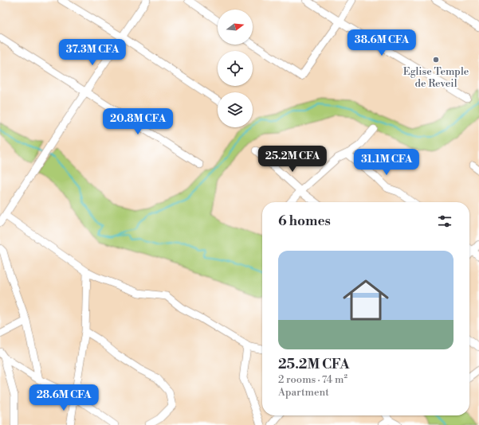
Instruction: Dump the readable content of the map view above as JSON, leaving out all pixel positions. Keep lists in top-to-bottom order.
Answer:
{
  "places": ["Eglise Temple de Reveil"],
  "north": "right",
  "page": {
    "price": [
      "38.6M CFA",
      "37.3M CFA",
      "20.8M CFA",
      "25.2M CFA",
      "31.1M CFA",
      "28.6M CFA"
    ],
    "heading": "6 homes",
    "list": [
      {
        "name": "25.2M CFA",
        "note": "2 rooms · 74 m² · Apartment"
      }
    ]
  }
}
